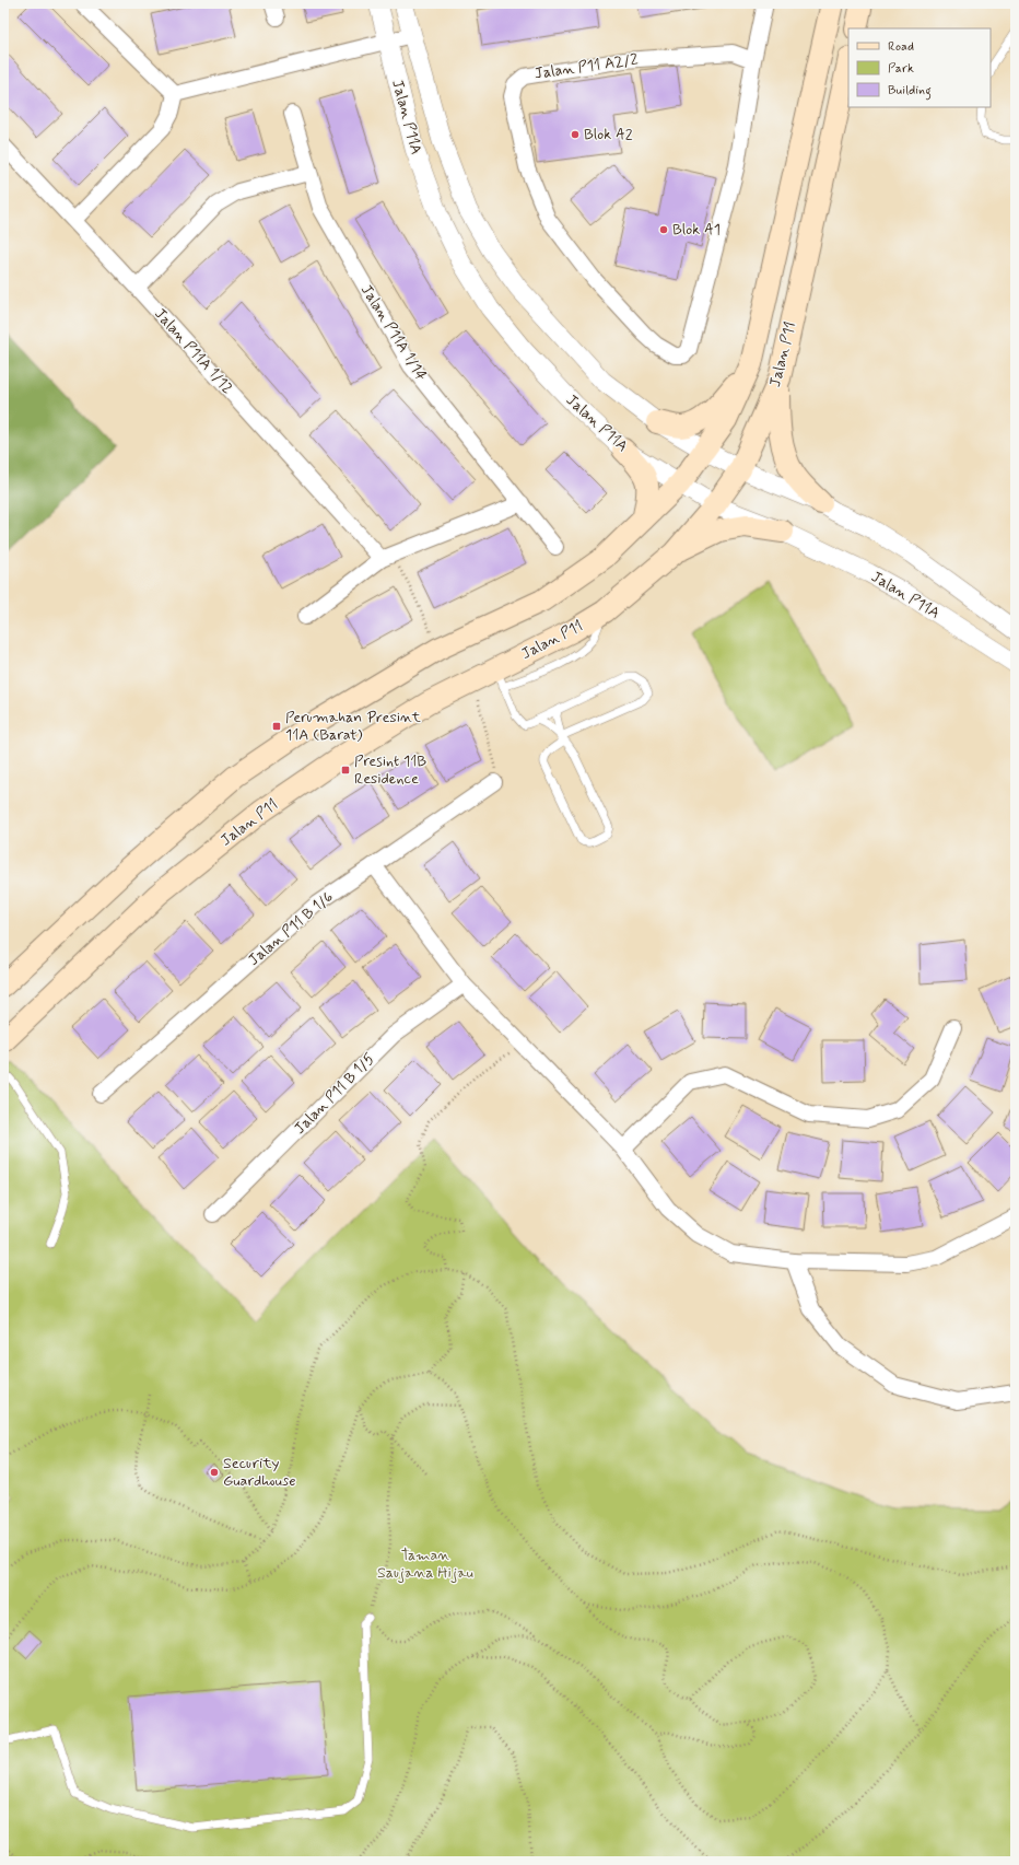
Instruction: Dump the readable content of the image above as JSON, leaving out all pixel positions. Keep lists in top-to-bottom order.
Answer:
{
  "streets": {
    "main road": ["Jalan P11"],
    "street": [
      "Jalan P11 A2/2",
      "Jalan P11A",
      "Jalan P11A 1/14",
      "Jalan P11A 1/12",
      "Jalan P11 B 1/6",
      "Jalan P11 B 1/5"
    ]
  },
  "crossings": [
    ["Jalan P11A", "Jalan P11"]
  ],
  "parks": ["Taman Saujana Hijau"],
  "places": {
    "other": ["Blok A2", "Blok A1", "Security Guardhouse"],
    "transit": ["Perumahan Presint 11A (Barat)", "Presint 11B Residence"]
  },
  "legend": ["Road", "Park", "Building"]
}
